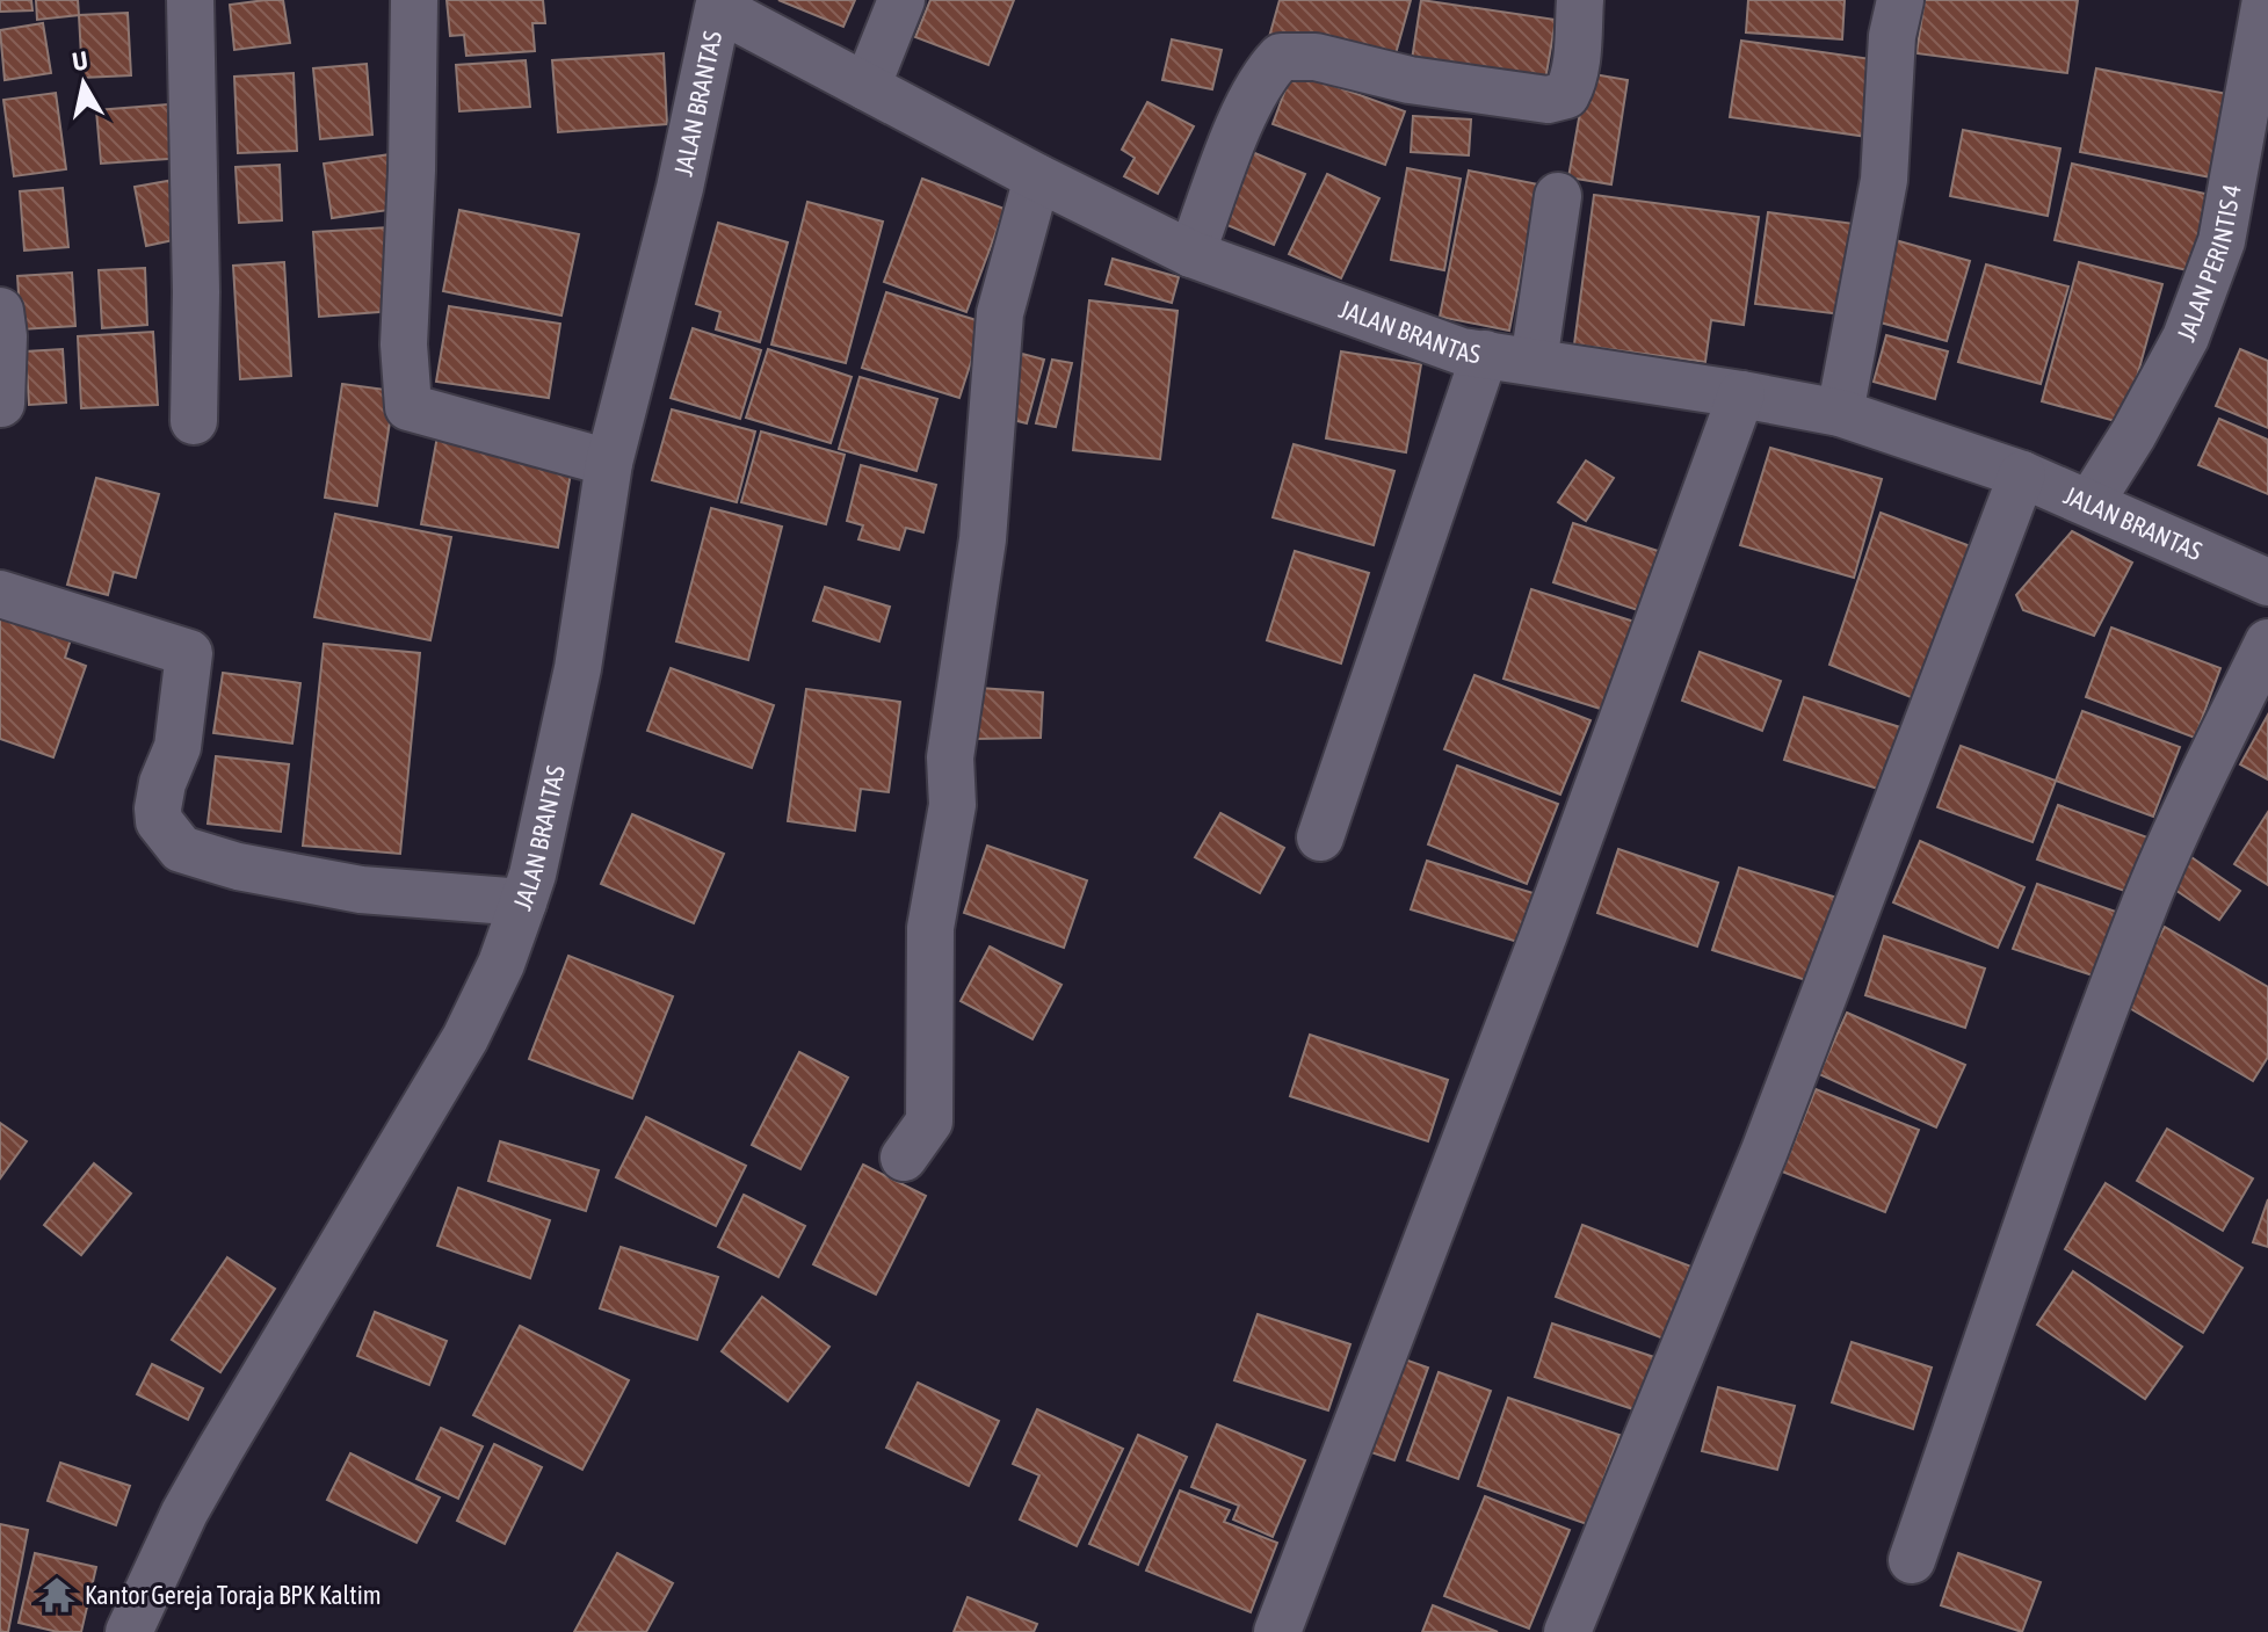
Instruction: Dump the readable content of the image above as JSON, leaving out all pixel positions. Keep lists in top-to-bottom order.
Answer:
{
  "streets": {
    "street": ["JALAN BRANTAS", "JALAN PERINTIS 4"]
  },
  "crossings": [
    ["JALAN BRANTAS", "JALAN PERINTIS 4"]
  ],
  "places": {
    "temple": ["Kantor Gereja Toraja BPK Kaltim"]
  },
  "north": "top"
}
